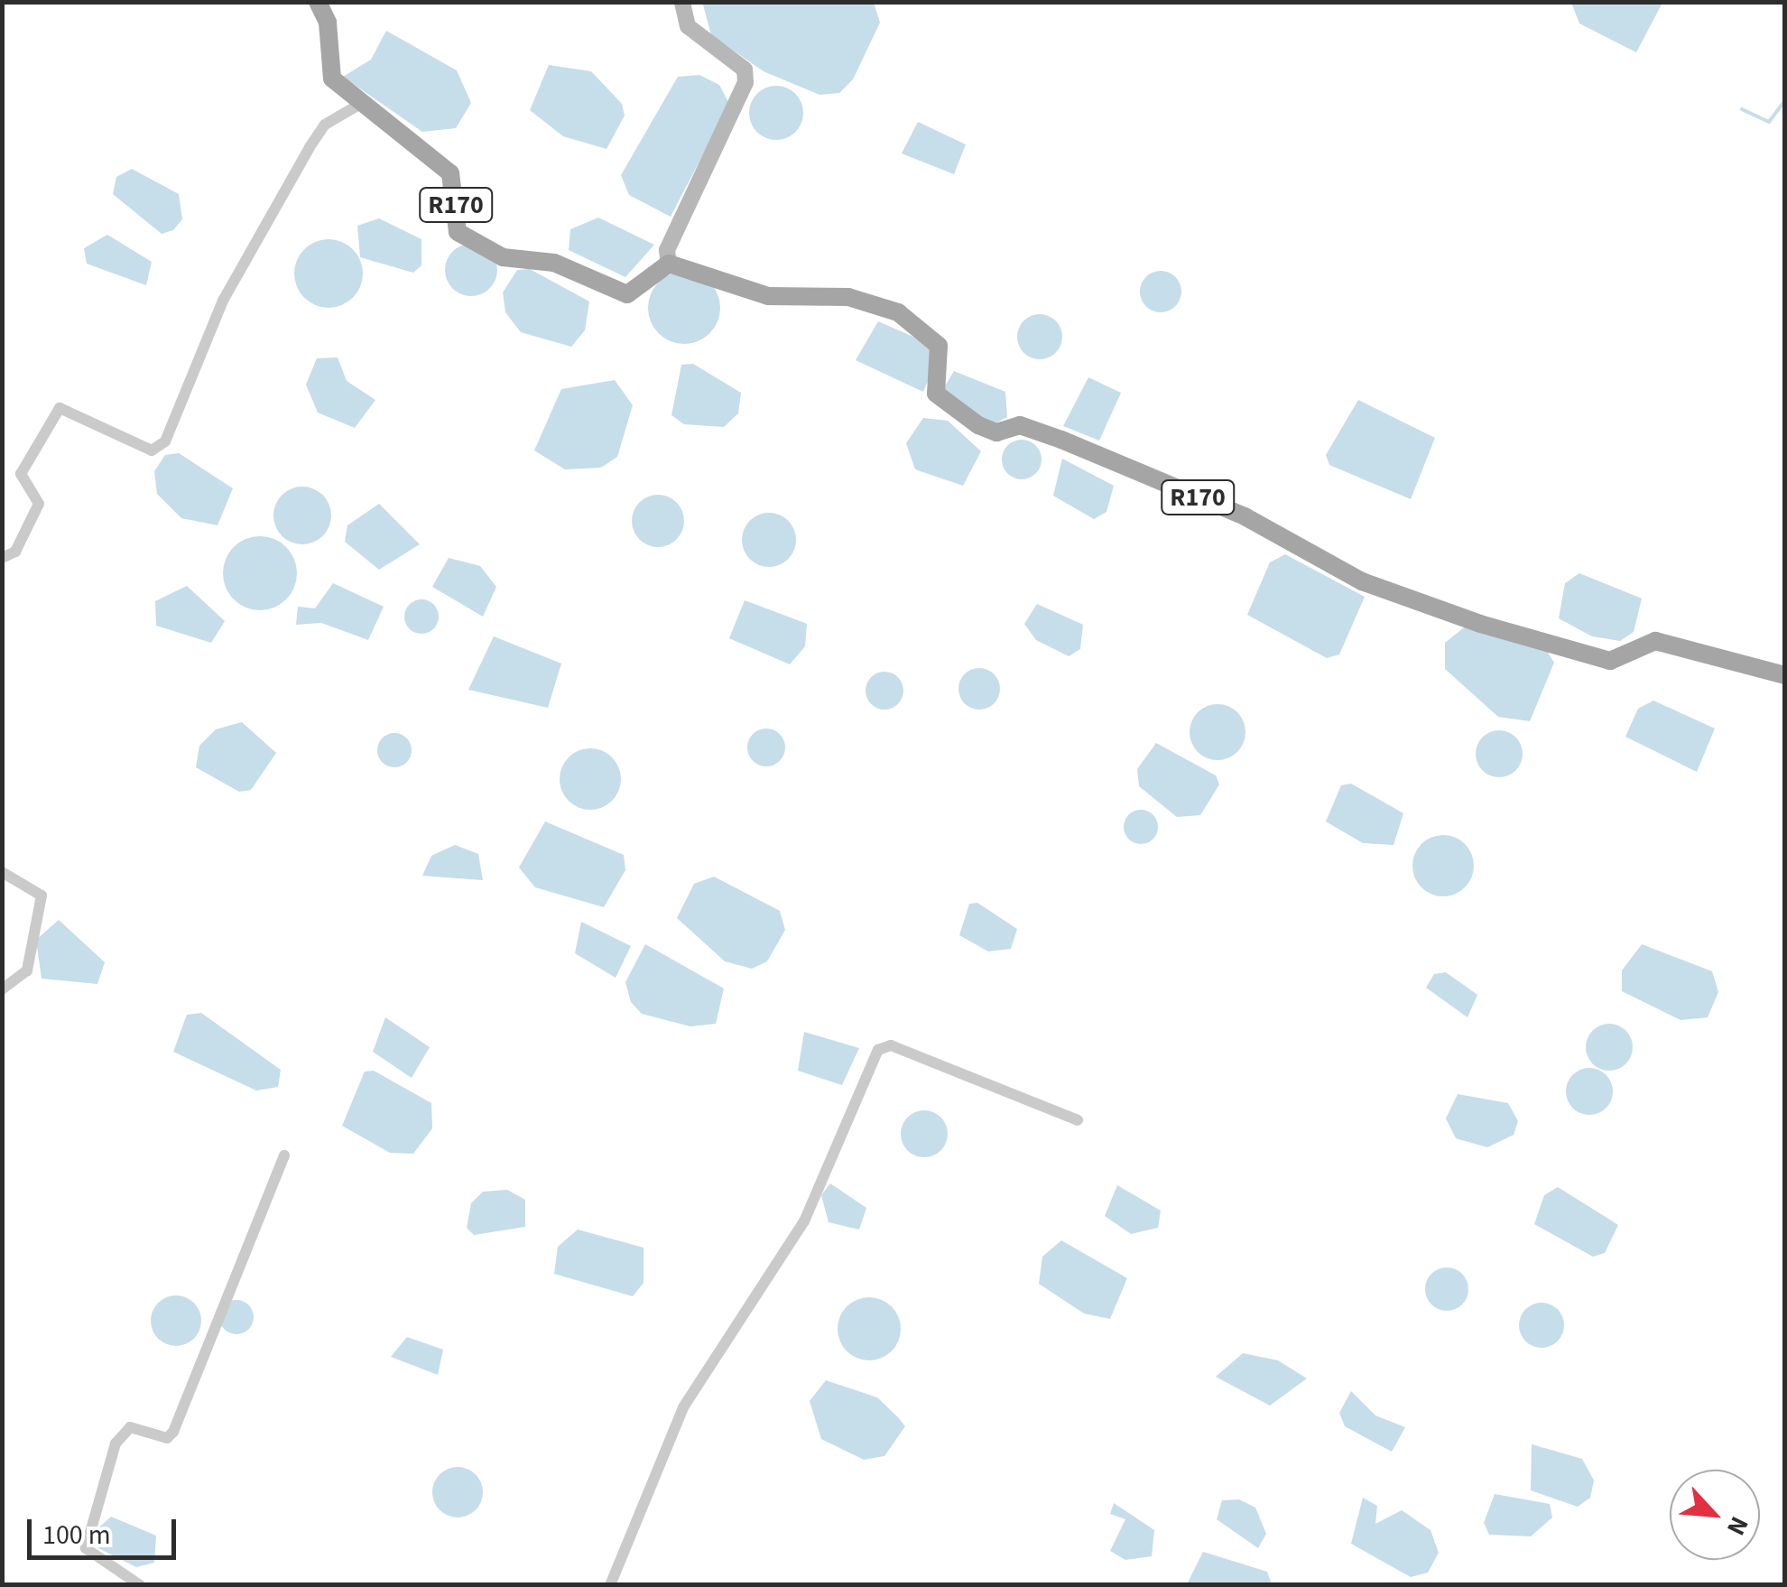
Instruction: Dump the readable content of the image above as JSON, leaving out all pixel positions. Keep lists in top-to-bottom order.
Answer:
{
  "streets": {
    "main road": ["R170"]
  },
  "scale_bar": "100 m",
  "north": "bottom right"
}
